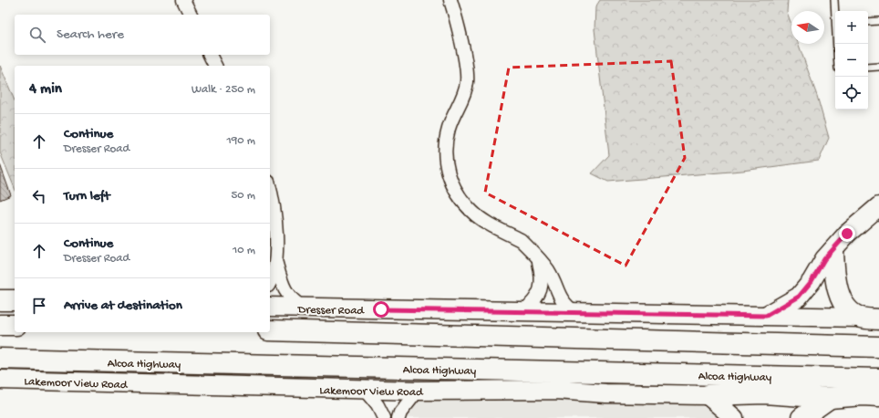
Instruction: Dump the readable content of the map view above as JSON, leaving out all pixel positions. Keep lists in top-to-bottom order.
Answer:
{
  "streets": {
    "highway": ["Alcoa Highway"],
    "street": ["Dresser Road", "Lakemoor View Road"]
  },
  "north": "left",
  "page": {
    "map_buttons": ["+", "−"],
    "search": "Search here",
    "heading": ["4 min", "Walk · 250 m"],
    "list": [
      ["Continue", "Dresser Road", "190 m"],
      ["Turn left", "50 m"],
      ["Continue", "Dresser Road", "10 m"],
      "Arrive at destination"
    ]
  }
}
